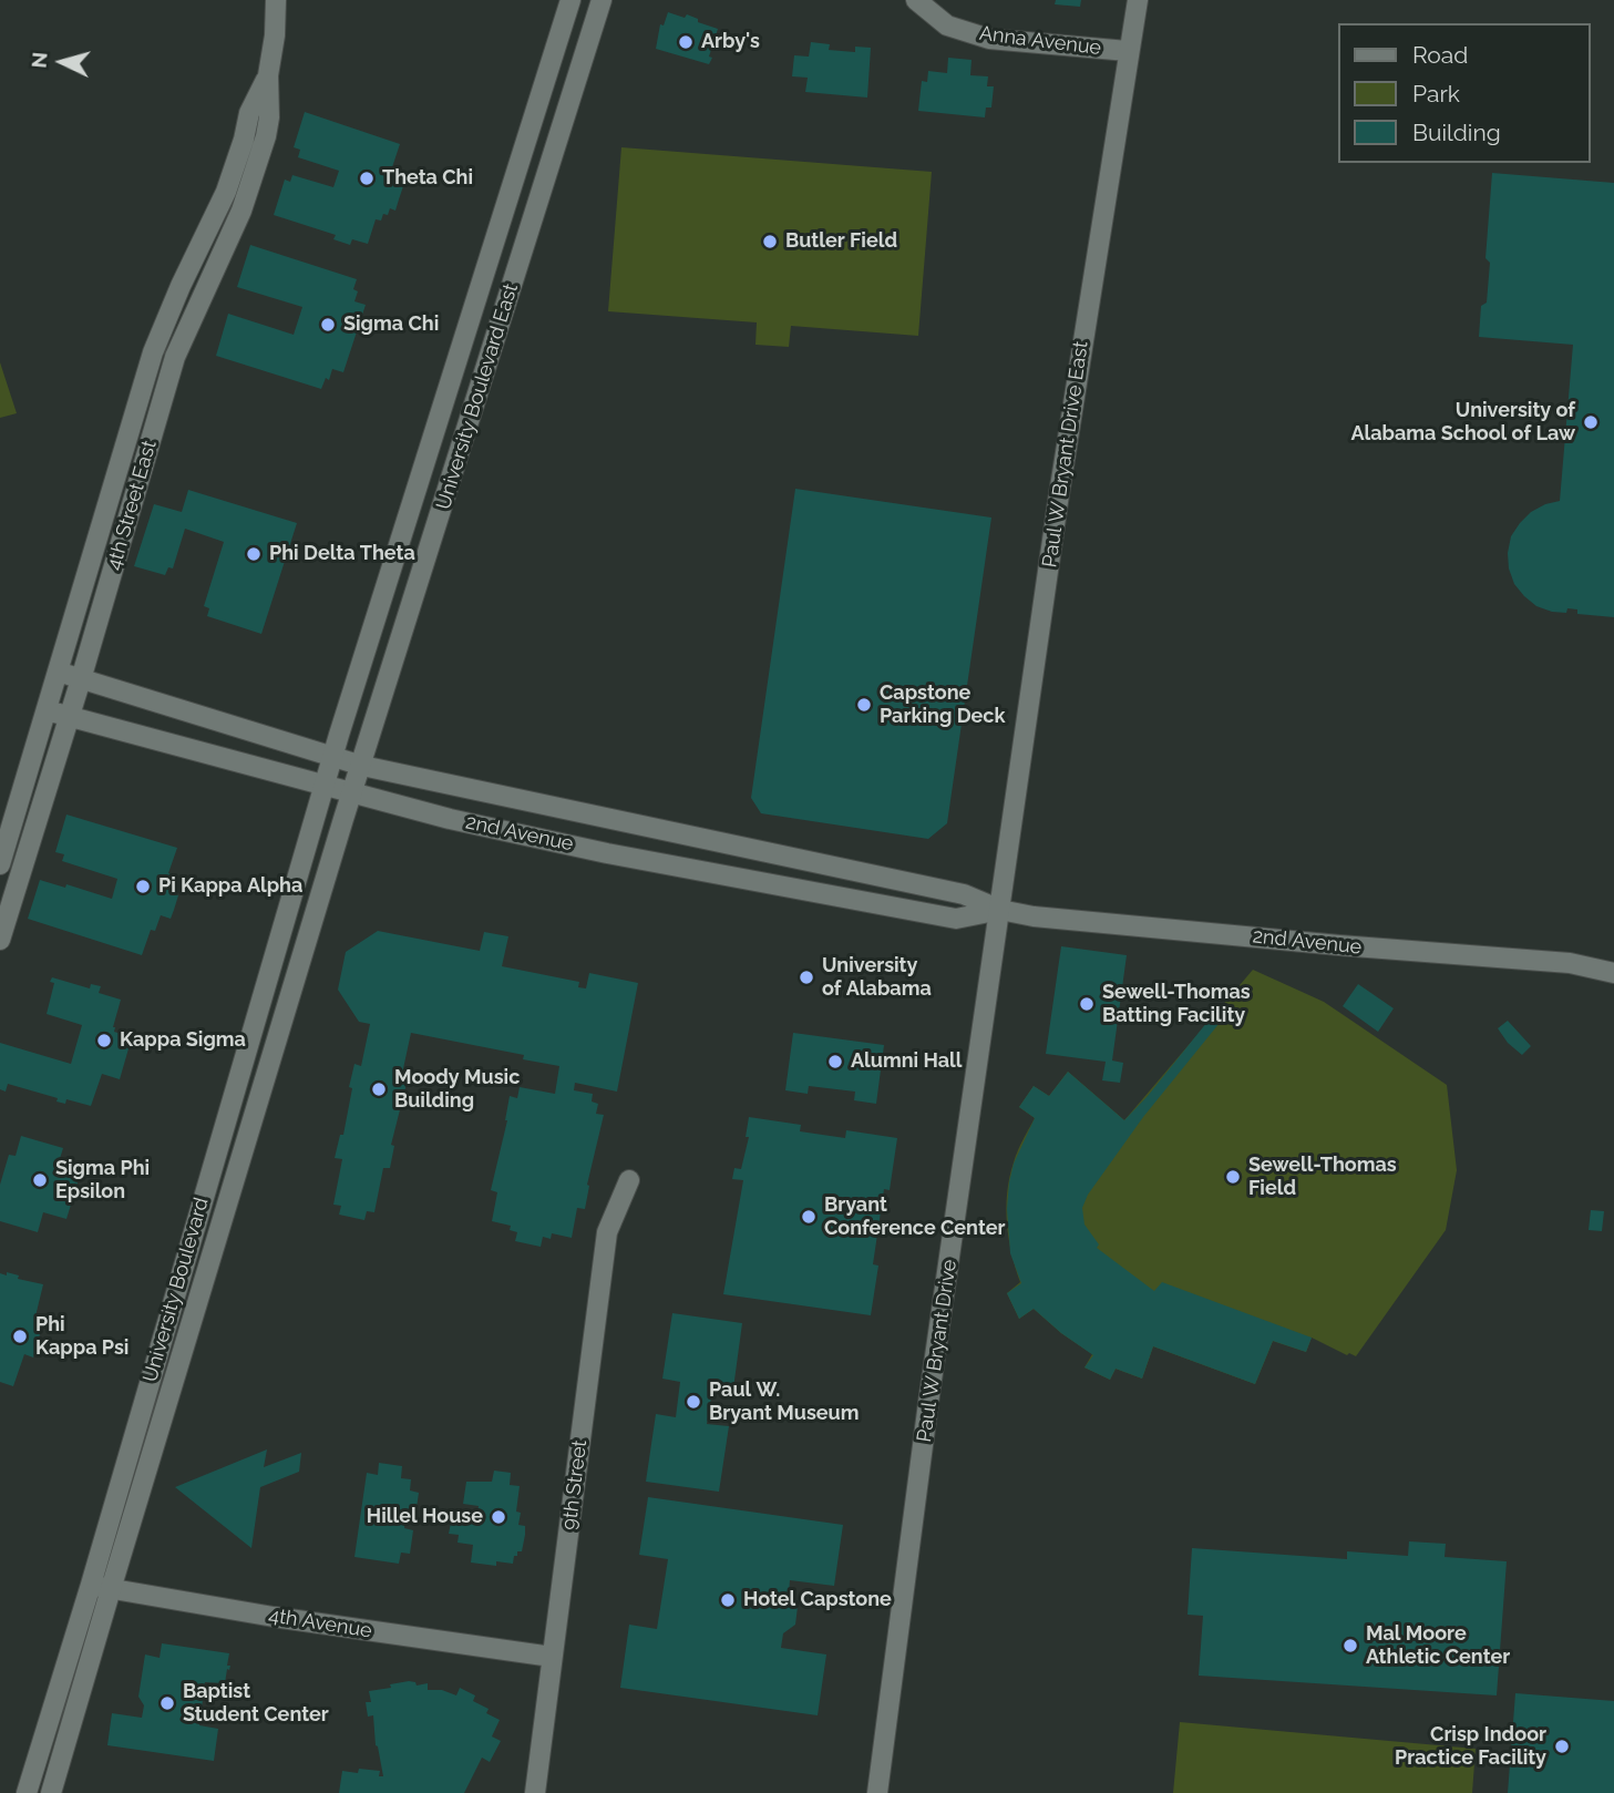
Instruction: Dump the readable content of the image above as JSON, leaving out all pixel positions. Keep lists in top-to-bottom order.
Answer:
{
  "streets": {
    "street": [
      "Anna Avenue",
      "University Boulevard East",
      "Paul W Bryant Drive East",
      "4th Street East",
      "2nd Avenue",
      "University Boulevard",
      "Paul W Bryant Drive",
      "9th Street",
      "4th Avenue"
    ]
  },
  "crossings": [
    ["Anna Avenue", "Paul W Bryant Drive East"],
    ["University Boulevard East", "2nd Avenue"],
    ["University Boulevard East", "University Boulevard"],
    ["Paul W Bryant Drive East", "2nd Avenue"],
    ["Paul W Bryant Drive East", "Paul W Bryant Drive"],
    ["4th Street East", "2nd Avenue"],
    ["2nd Avenue", "University Boulevard"],
    ["2nd Avenue", "Paul W Bryant Drive"],
    ["University Boulevard", "4th Avenue"],
    ["9th Street", "4th Avenue"]
  ],
  "places": [
    "Arby's",
    "Theta Chi",
    "Butler Field",
    "Sigma Chi",
    "University of Alabama School of Law",
    "Phi Delta Theta",
    "Capstone Parking Deck",
    "Pi Kappa Alpha",
    "University of Alabama",
    "Sewell-Thomas Batting Facility",
    "Kappa Sigma",
    "Alumni Hall",
    "Moody Music Building",
    "Sewell-Thomas Field",
    "Sigma Phi Epsilon",
    "Bryant Conference Center",
    "Phi Kappa Psi",
    "Paul W. Bryant Museum",
    "Hillel House",
    "Hotel Capstone",
    "Mal Moore Athletic Center",
    "Baptist Student Center",
    "Crisp Indoor Practice Facility"
  ],
  "legend": ["Road", "Park", "Building"],
  "north": "left"
}
